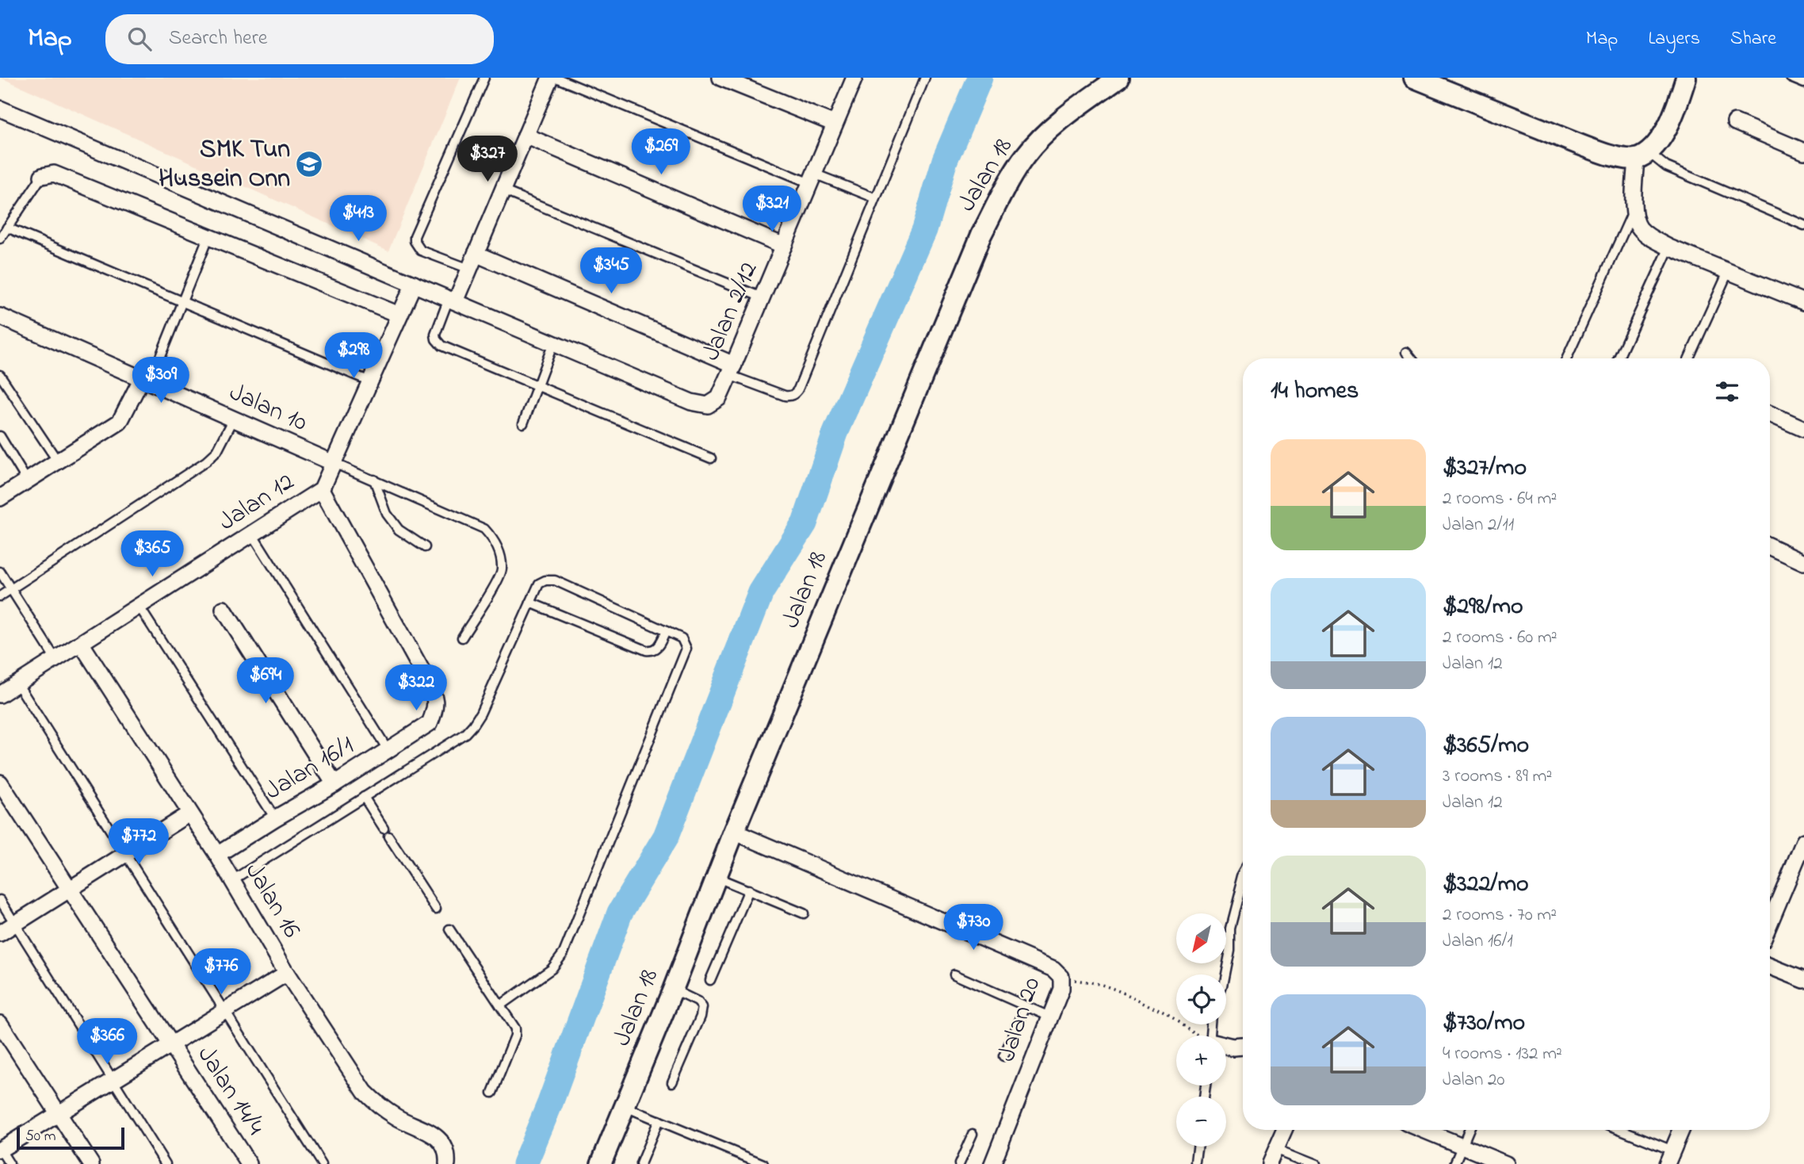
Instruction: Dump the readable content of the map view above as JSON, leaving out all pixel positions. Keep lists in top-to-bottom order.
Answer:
{
  "streets": {
    "street": [
      "Jalan 18",
      "Jalan 2/12",
      "Jalan 10",
      "Jalan 12",
      "Jalan 16/1",
      "Jalan 16",
      "Jalan 20",
      "Jalan 14/4"
    ]
  },
  "crossings": [
    ["Jalan 18", "Jalan 20"],
    ["Jalan 10", "Jalan 12"],
    ["Jalan 12", "Jalan 16/1"],
    ["Jalan 12", "Jalan 16"],
    ["Jalan 16/1", "Jalan 16"]
  ],
  "places": {
    "school or university": ["SMK Tun Hussein Onn"]
  },
  "scale_bar": "50 m",
  "north": "bottom left",
  "page": {
    "header": "Map",
    "search": "Search here",
    "nav": ["Map", "Layers", "Share"],
    "price": [
      "$269",
      "$327",
      "$321",
      "$413",
      "$345",
      "$298",
      "$309",
      "$365",
      "$694",
      "$322",
      "$772",
      "$730",
      "$776",
      "$366"
    ],
    "heading": "14 homes",
    "list": [
      {
        "name": "$327/mo",
        "note": "2 rooms · 64 m² · Jalan 2/11"
      },
      {
        "name": "$298/mo",
        "note": "2 rooms · 60 m² · Jalan 12"
      },
      {
        "name": "$365/mo",
        "note": "3 rooms · 89 m² · Jalan 12"
      },
      {
        "name": "$322/mo",
        "note": "2 rooms · 70 m² · Jalan 16/1"
      },
      {
        "name": "$730/mo",
        "note": "4 rooms · 132 m² · Jalan 20"
      }
    ],
    "map_buttons": ["+", "−"],
    "scale": "50 m"
  }
}
